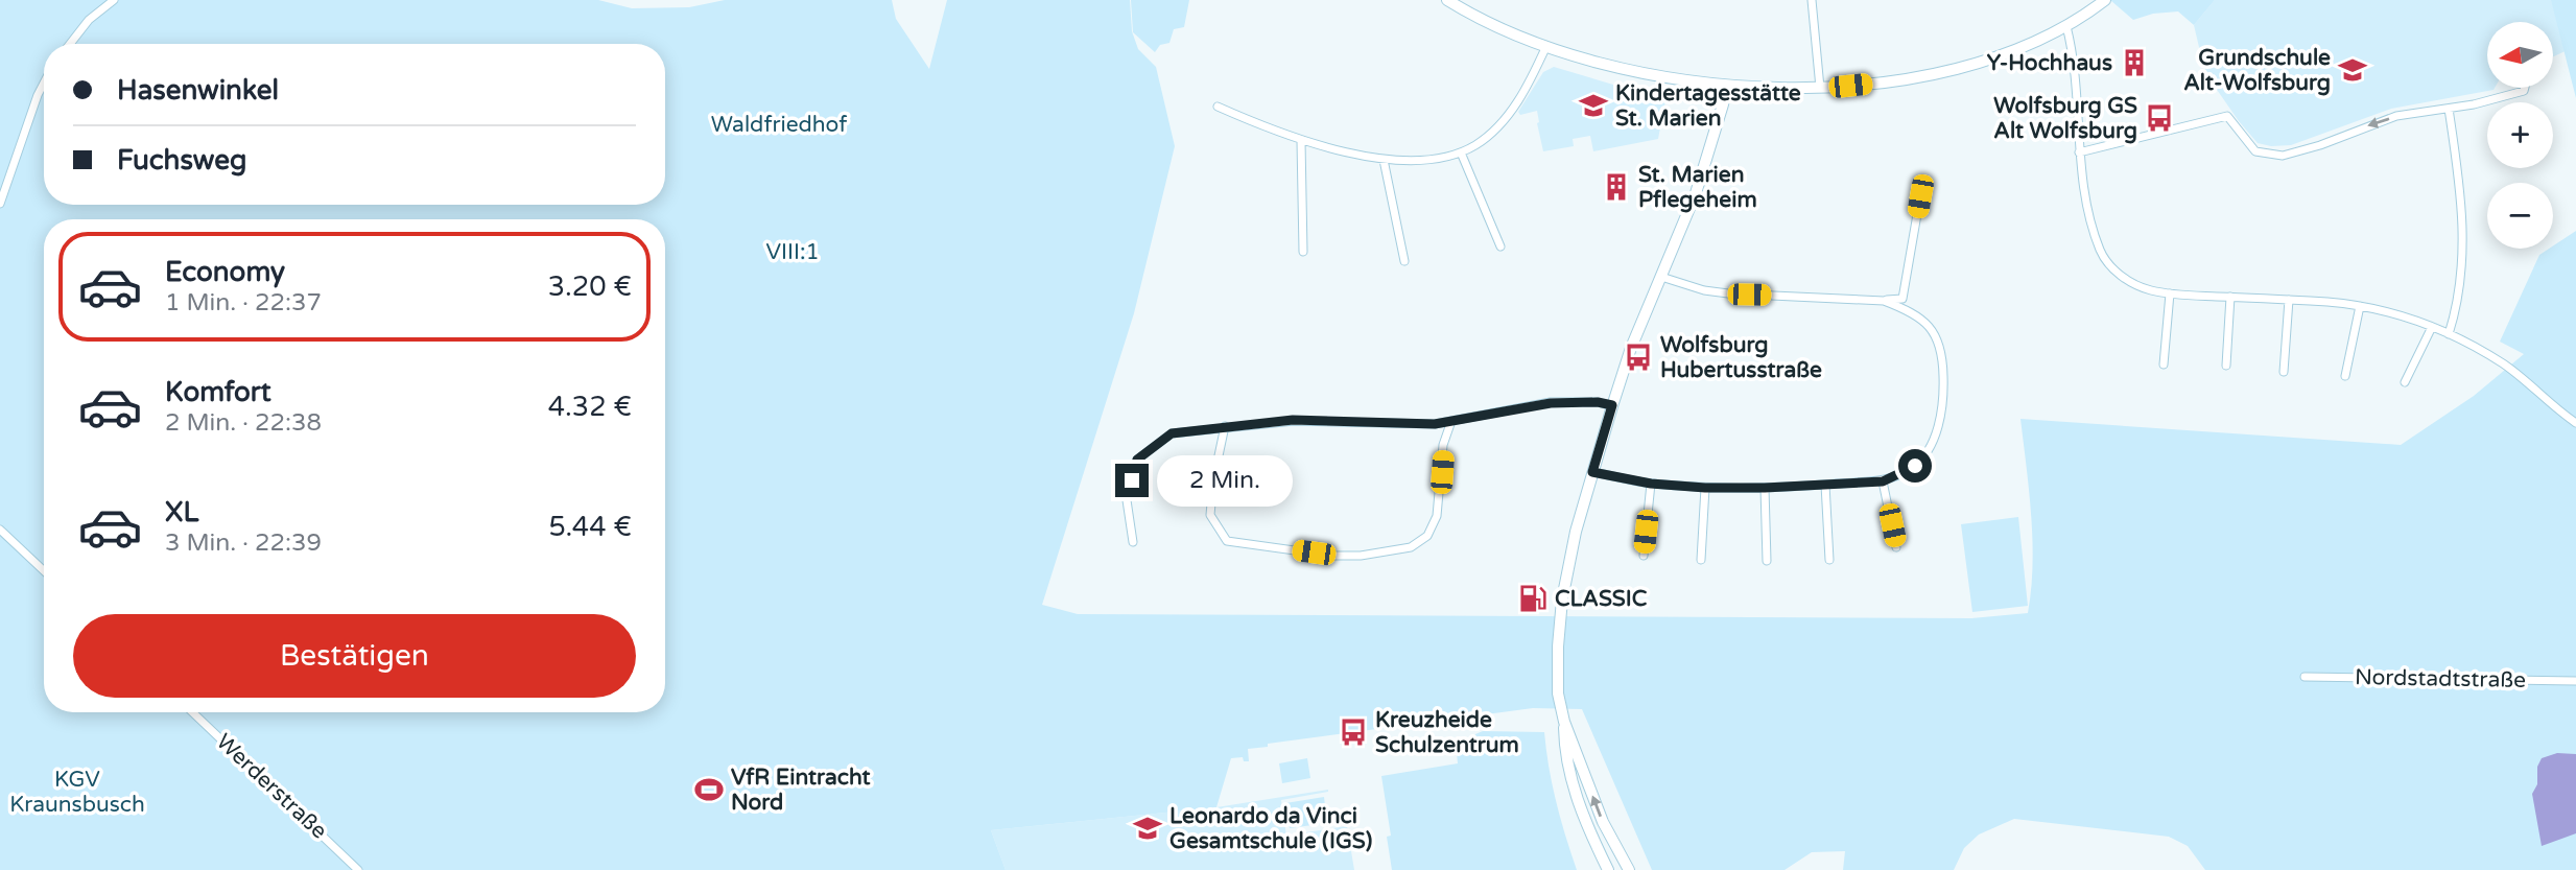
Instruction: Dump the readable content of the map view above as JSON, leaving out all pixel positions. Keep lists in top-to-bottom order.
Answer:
{
  "streets": {
    "street": ["Nordstadtstraße", "Werderstraße"]
  },
  "parks": ["Waldfriedhof", "VIII:1", "KGV Kraunsbusch"],
  "places": {
    "building": ["Y-Hochhaus", "St. Marien Pflegeheim"],
    "school or university": ["Grundschule Alt-Wolfsburg", "Kindertagesstätte St. Marien", "Leonardo da Vinci Gesamtschule (IGS)"],
    "bus stop": ["Wolfsburg GS Alt Wolfsburg", "Wolfsburg Hubertusstraße", "Kreuzheide Schulzentrum"],
    "fuel station": ["CLASSIC"],
    "sports": ["VfR Eintracht Nord"]
  },
  "north": "left",
  "page": {
    "map_buttons": ["+", "−"],
    "banner": ["Hasenwinkel", "Fuchsweg"],
    "list": [
      {
        "name": "Economy",
        "note": "1 Min. · 22:37",
        "value": "3.20 €"
      },
      {
        "name": "Komfort",
        "note": "2 Min. · 22:38",
        "value": "4.32 €"
      },
      {
        "name": "XL",
        "note": "3 Min. · 22:39",
        "value": "5.44 €"
      }
    ],
    "bubble": "2 Min.",
    "buttons": "Bestätigen"
  }
}
